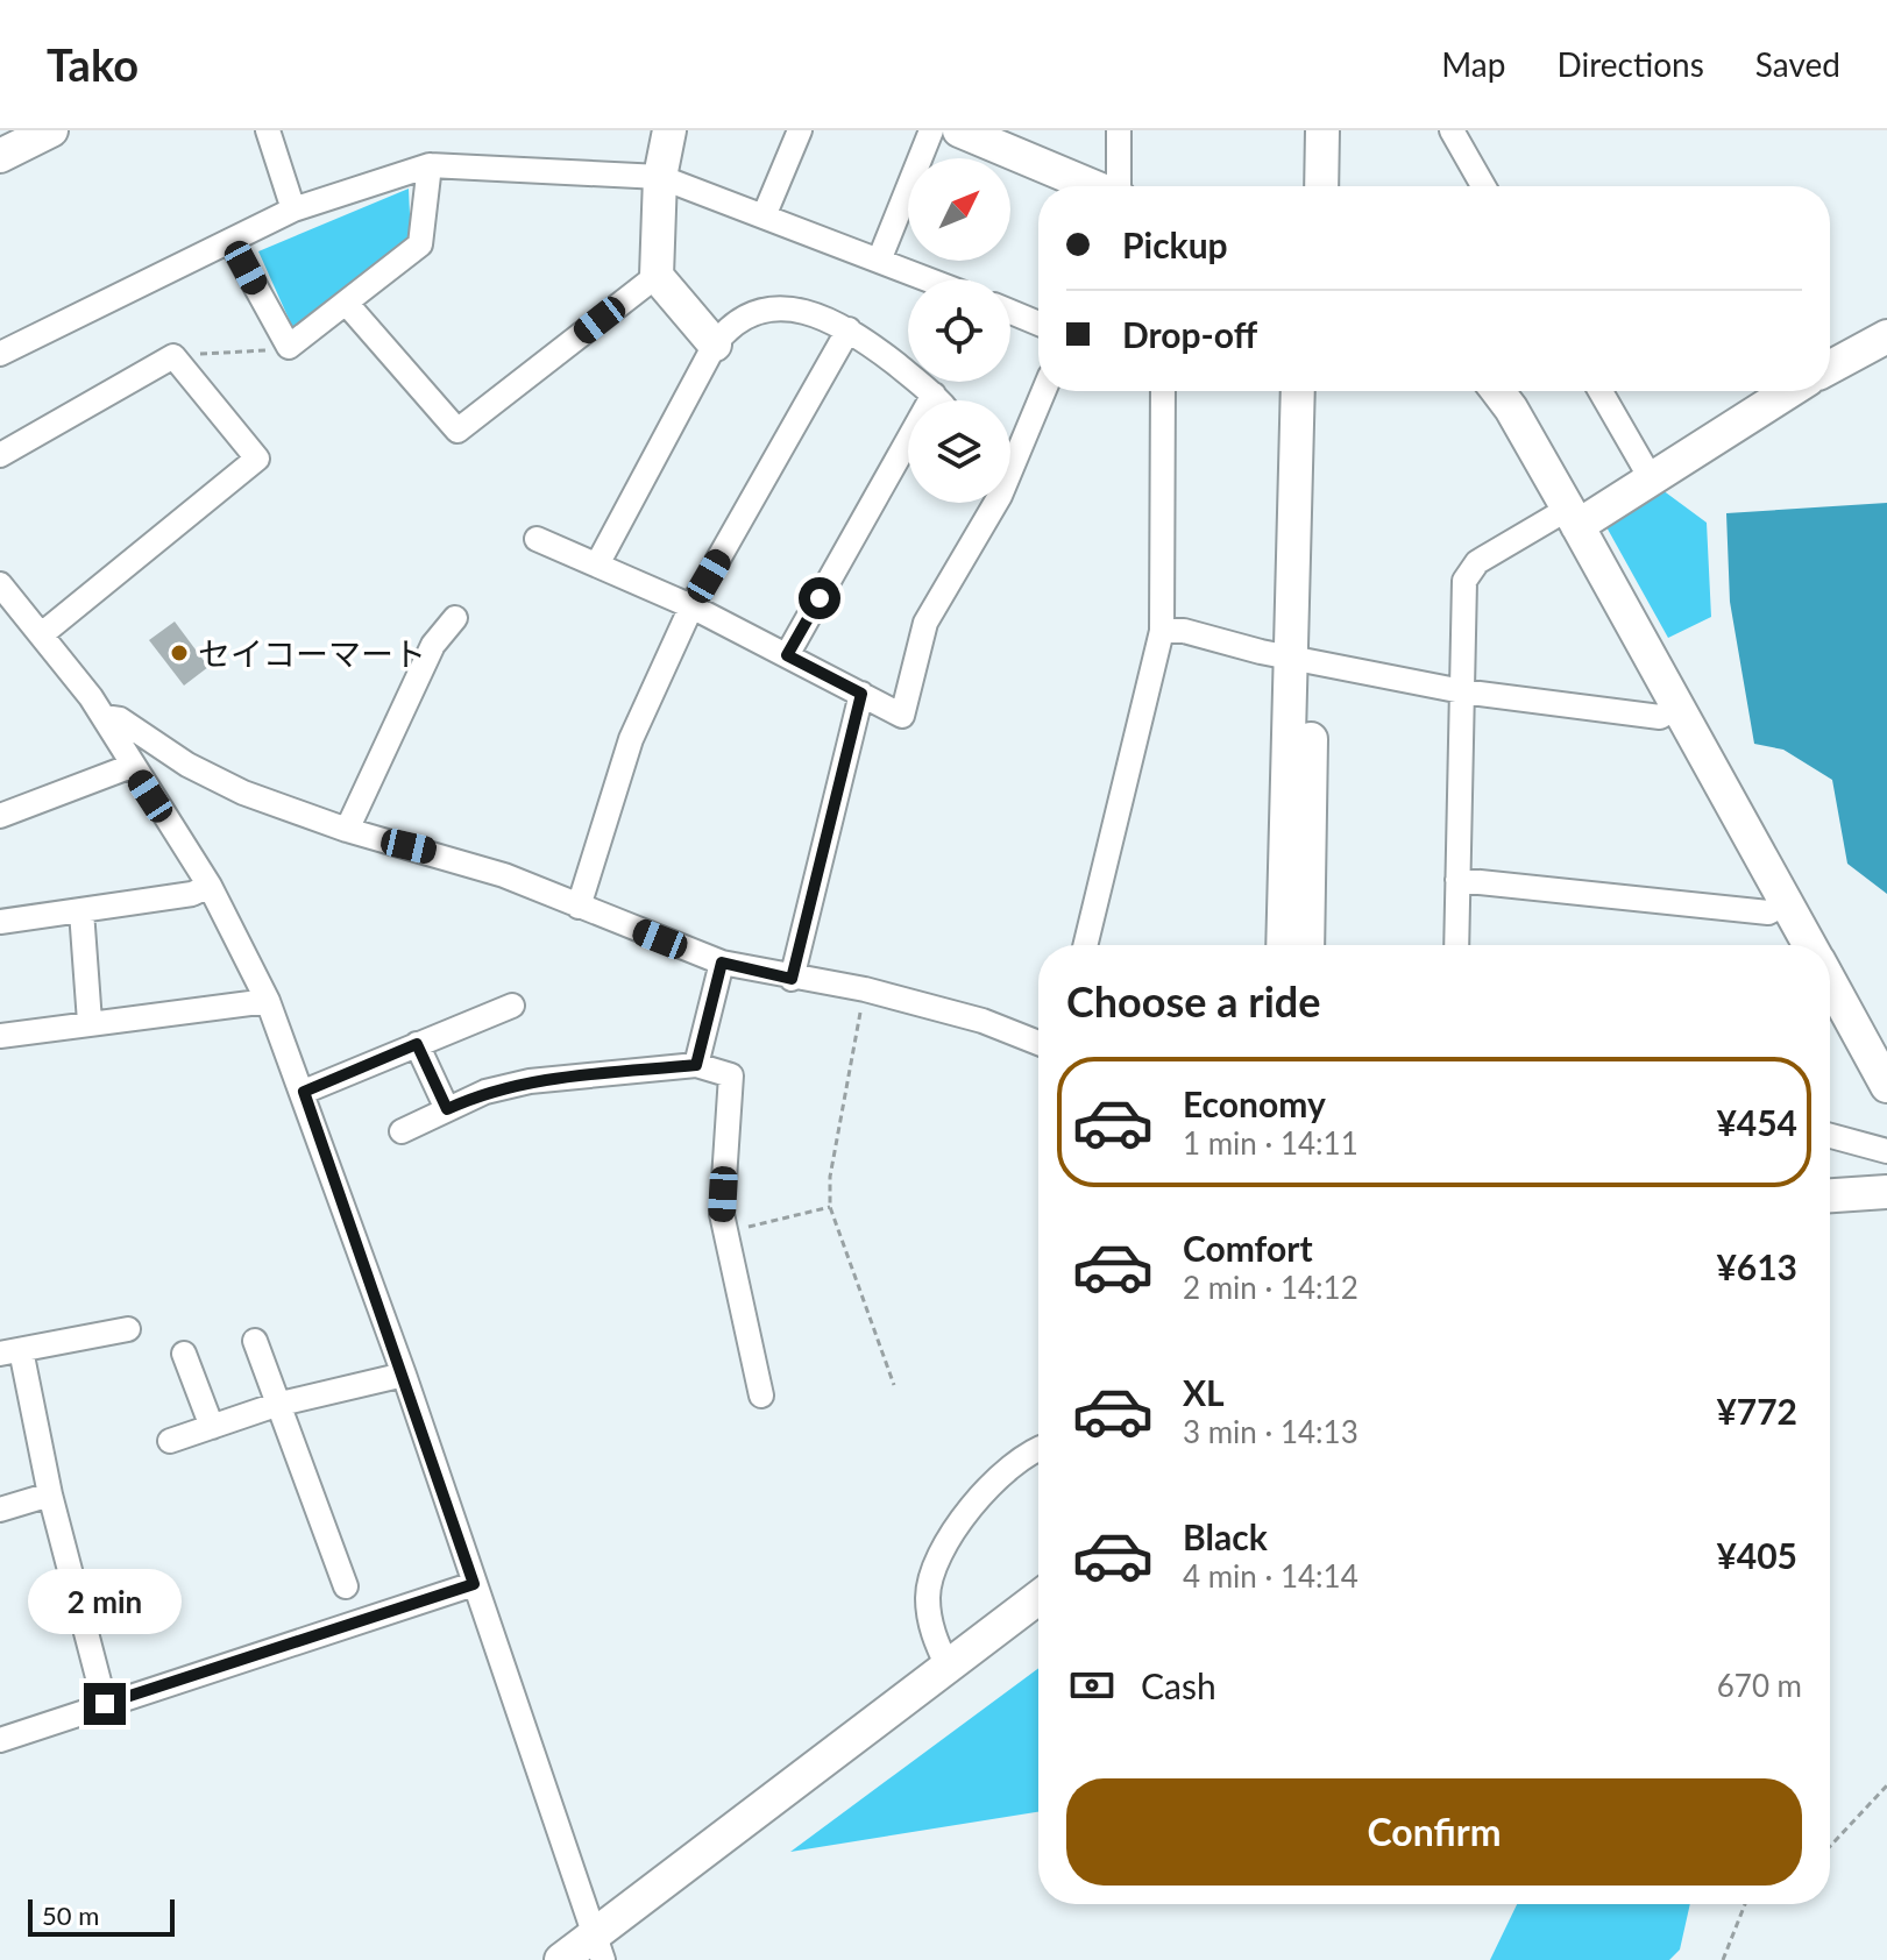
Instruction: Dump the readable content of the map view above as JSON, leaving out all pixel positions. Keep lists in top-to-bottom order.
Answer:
{
  "places": ["セイコーマート"],
  "scale_bar": "50 m",
  "north": "top right",
  "page": {
    "header": "Tako",
    "nav": ["Map", "Directions", "Saved"],
    "banner": ["Pickup", "Drop-off"],
    "heading": "Choose a ride",
    "list": [
      {
        "name": "Economy",
        "note": "1 min · 14:11",
        "value": "¥454"
      },
      {
        "name": "Comfort",
        "note": "2 min · 14:12",
        "value": "¥613"
      },
      {
        "name": "XL",
        "note": "3 min · 14:13",
        "value": "¥772"
      },
      {
        "name": "Black",
        "note": "4 min · 14:14",
        "value": "¥405"
      }
    ],
    "bubble": "2 min",
    "pay": ["Cash", "670 m"],
    "buttons": "Confirm",
    "scale": "50 m"
  }
}
